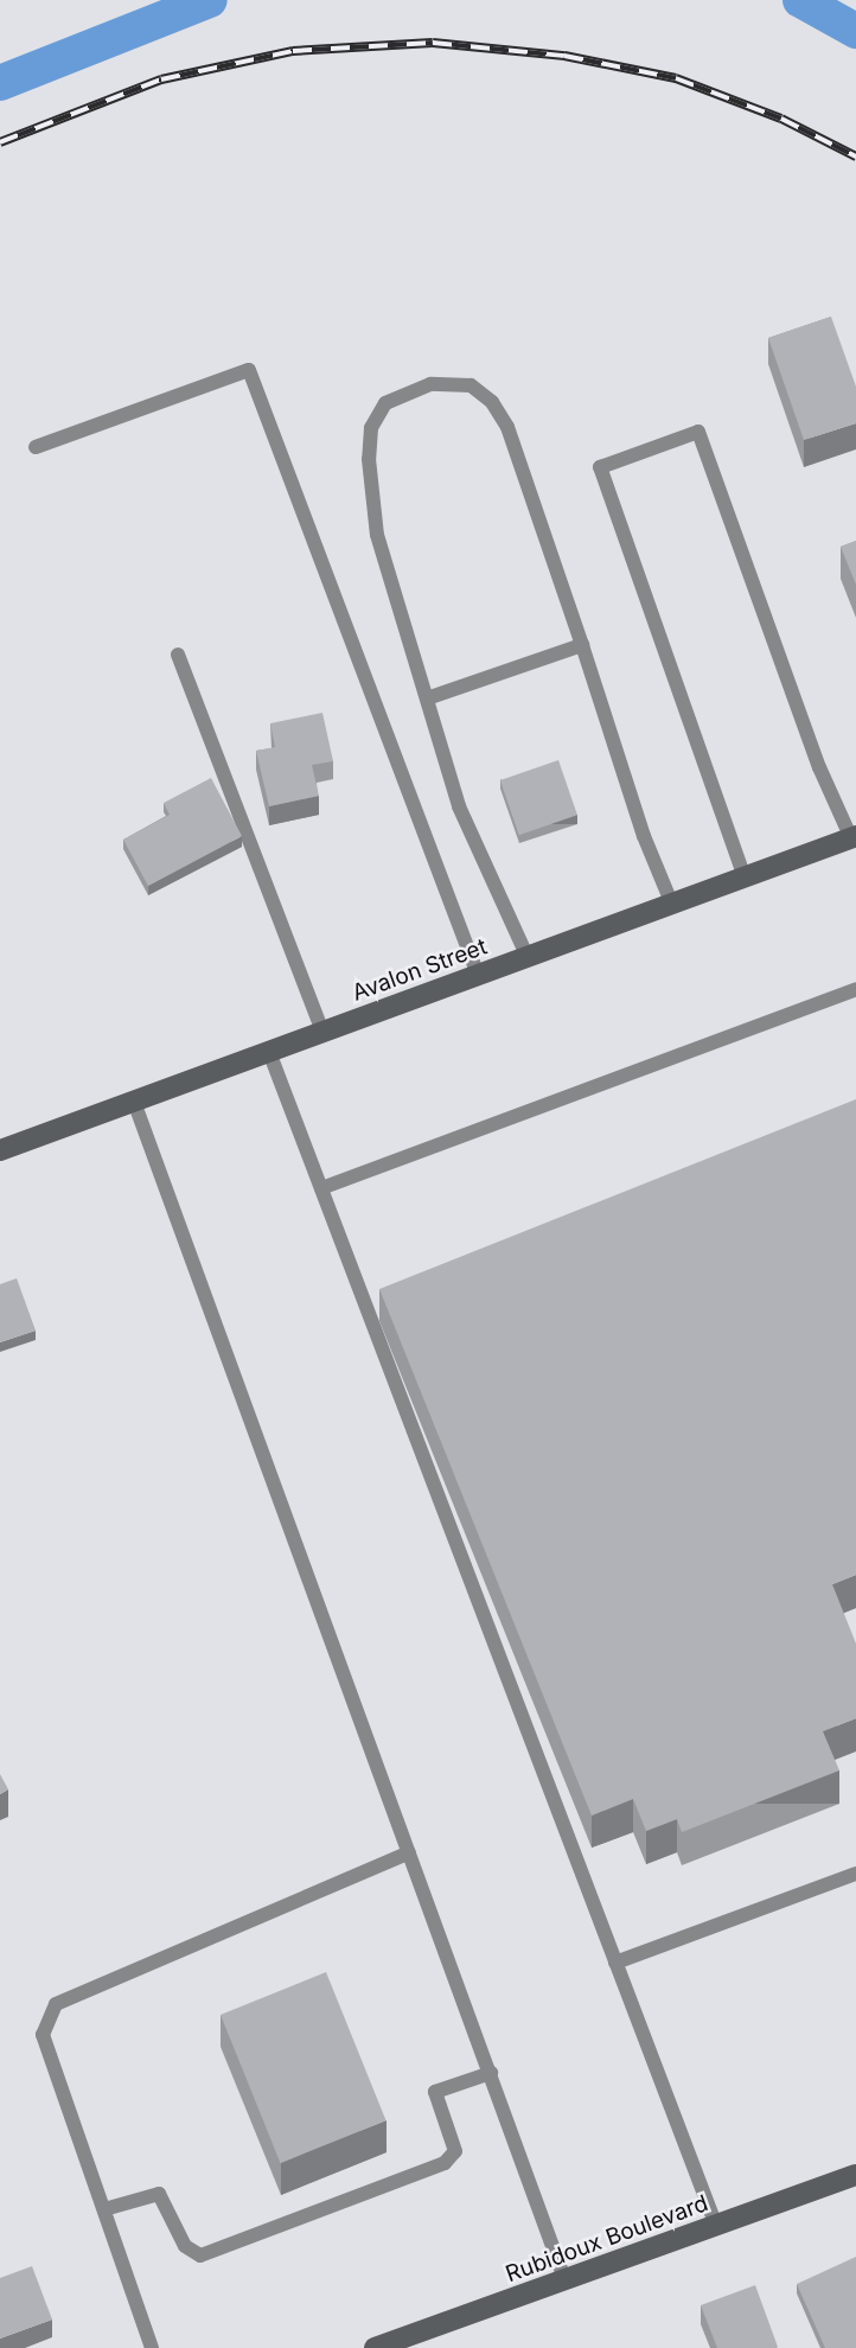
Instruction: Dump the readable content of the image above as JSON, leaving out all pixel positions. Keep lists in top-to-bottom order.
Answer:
{
  "streets": {
    "street": ["Avalon Street", "Rubidoux Boulevard"]
  }
}
